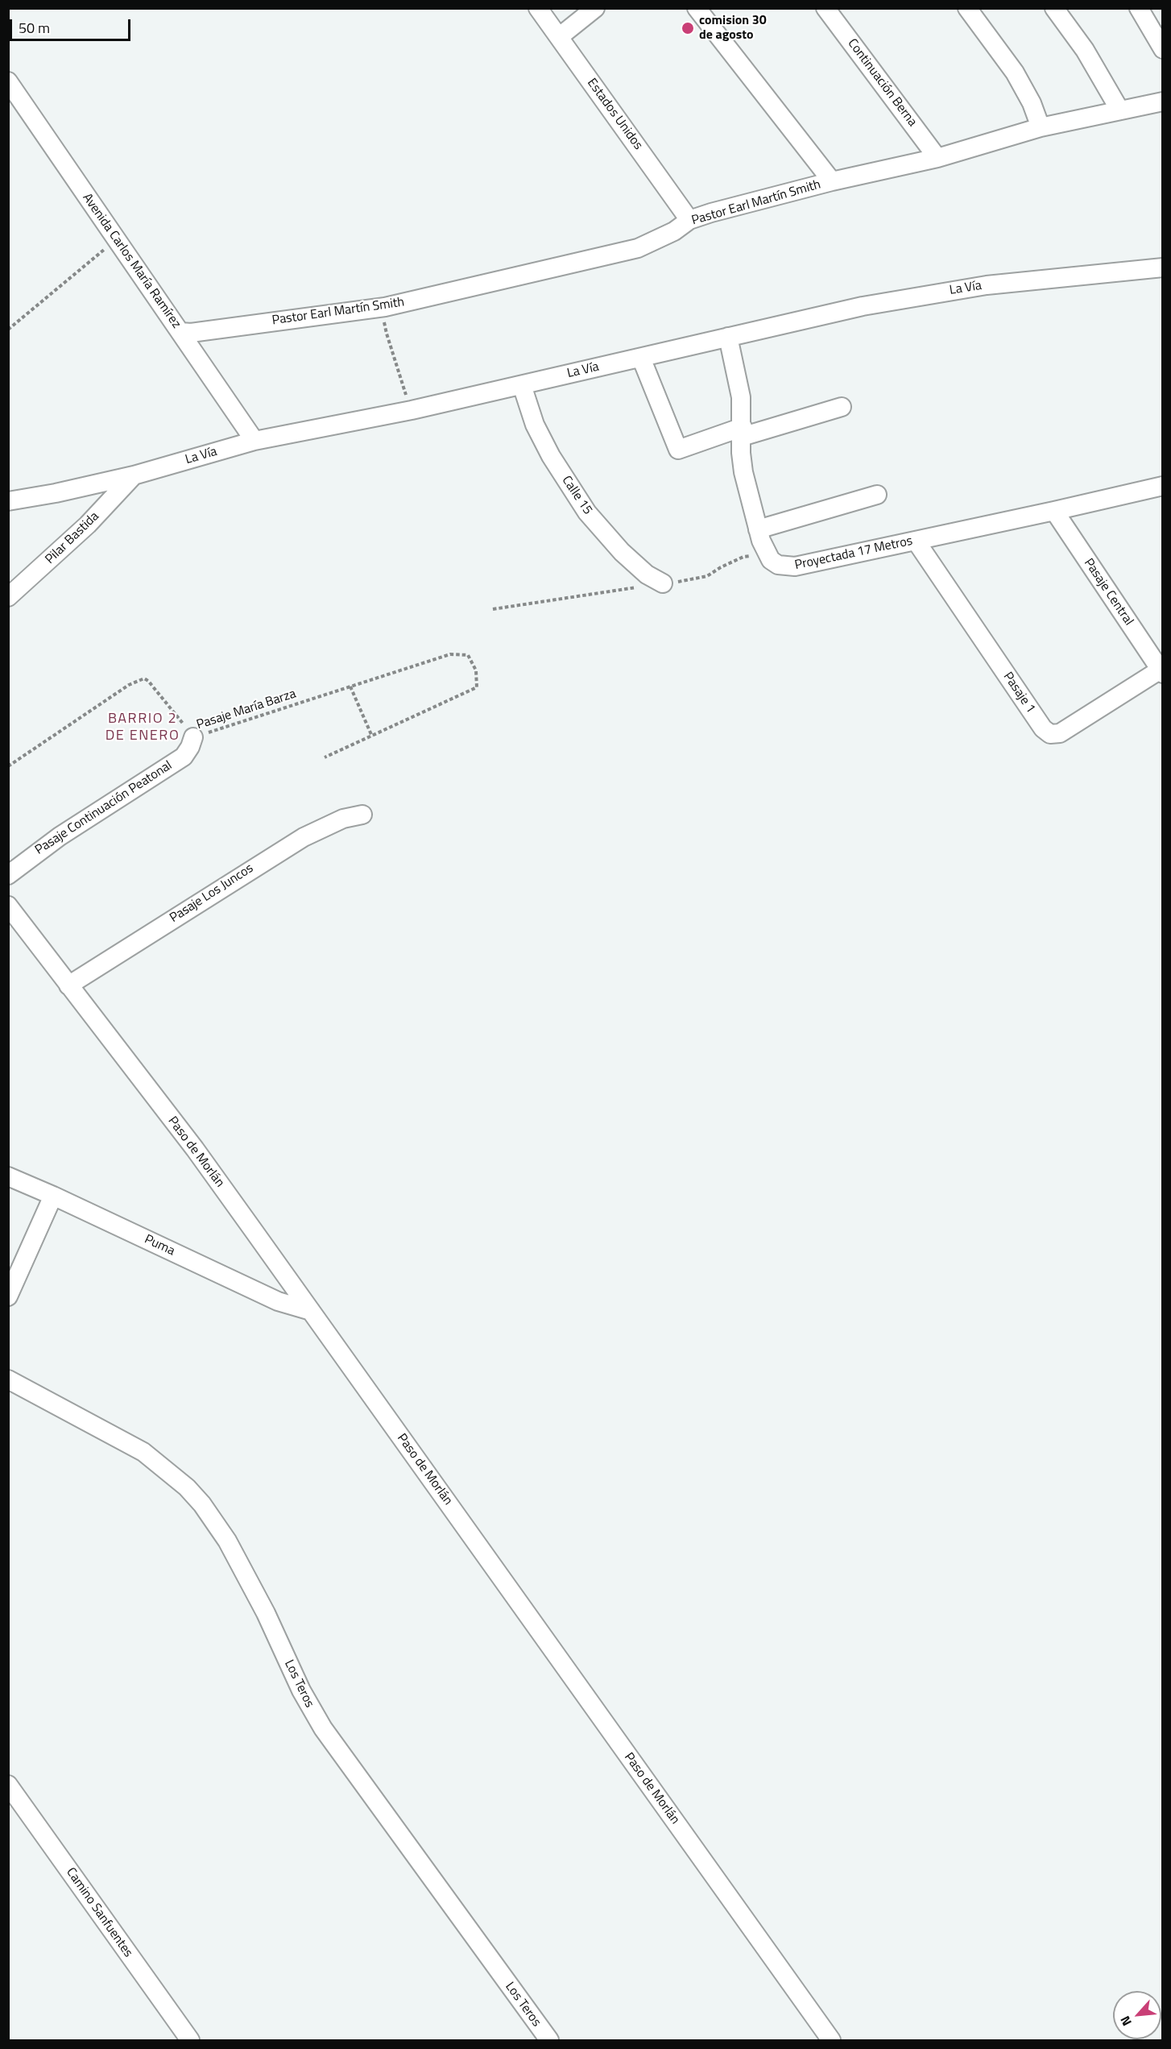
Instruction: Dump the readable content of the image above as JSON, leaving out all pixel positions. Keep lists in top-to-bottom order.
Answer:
{
  "streets": {
    "street": [
      "Continuación Berna",
      "Estados Unidos",
      "Pastor Earl Martín Smith",
      "Avenida Carlos María Ramírez",
      "La Vía",
      "Calle 15",
      "Pilar Bastida",
      "Proyectada 17 Metros",
      "Pasaje Central",
      "Pasaje 1",
      "Pasaje Continuación Peatonal",
      "Pasaje Los Juncos",
      "Paso de Morlán",
      "Puma",
      "Los Teros",
      "Camino Sanfuentes"
    ],
    "path": ["Pasaje María Barza"]
  },
  "crossings": [
    ["Continuación Berna", "Pastor Earl Martín Smith"],
    ["Estados Unidos", "Pastor Earl Martín Smith"],
    ["Pastor Earl Martín Smith", "Avenida Carlos María Ramírez"],
    ["Avenida Carlos María Ramírez", "La Vía"],
    ["La Vía", "Calle 15"],
    ["La Vía", "Pilar Bastida"],
    ["Proyectada 17 Metros", "Pasaje Central"],
    ["Proyectada 17 Metros", "Pasaje 1"],
    ["Pasaje Central", "Pasaje 1"],
    ["Pasaje María Barza", "Pasaje Continuación Peatonal"],
    ["Pasaje Los Juncos", "Paso de Morlán"],
    ["Paso de Morlán", "Puma"]
  ],
  "districts": ["BARRIO 2 DE ENERO"],
  "places": ["comision 30 de agosto"],
  "scale_bar": "50 m",
  "north": "bottom left"
}
